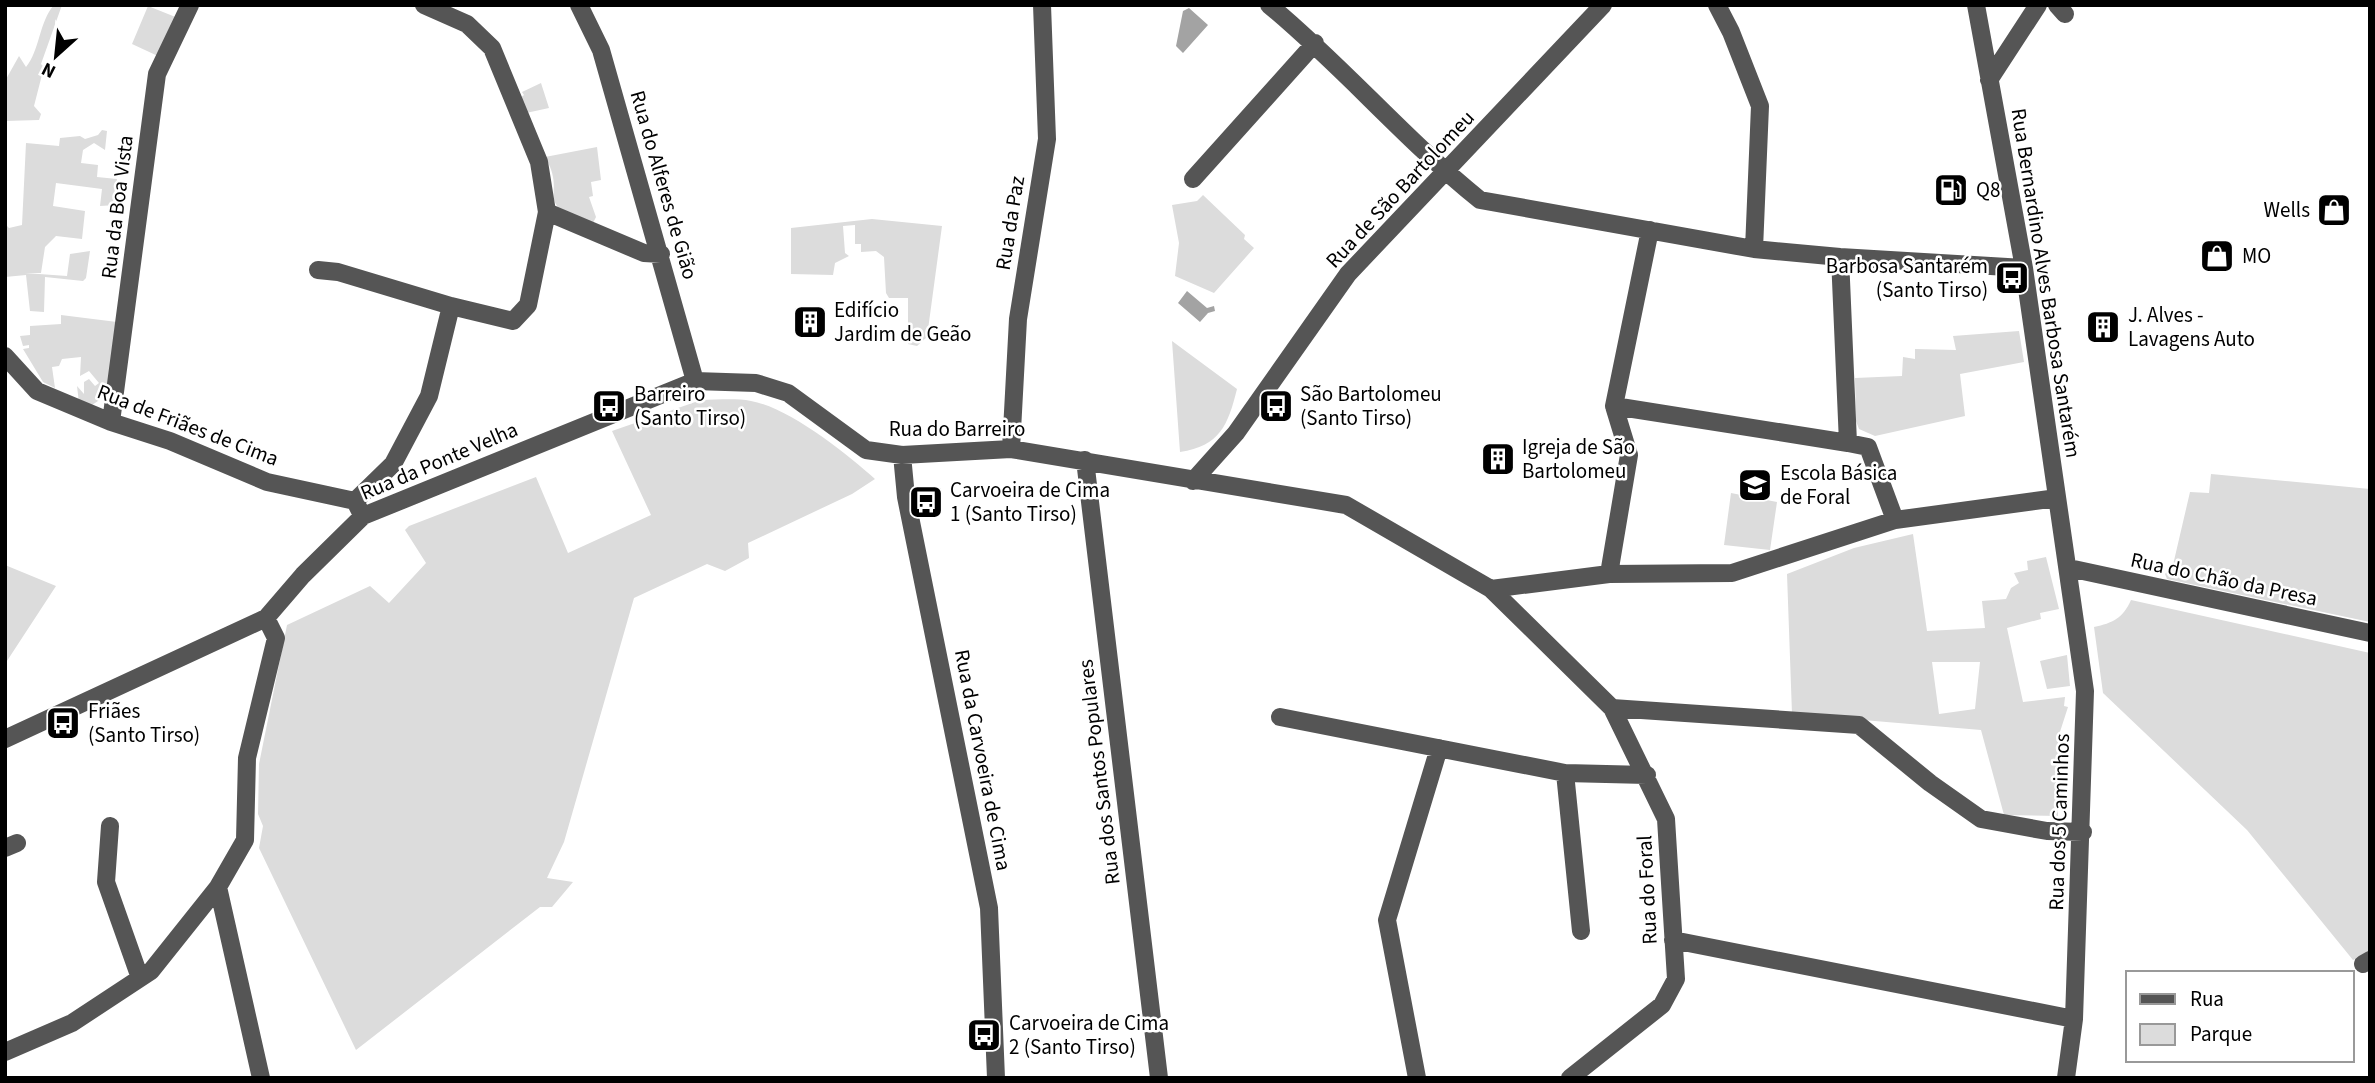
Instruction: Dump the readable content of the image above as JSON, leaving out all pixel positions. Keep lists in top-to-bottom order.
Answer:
{
  "streets": {
    "street": [
      "Rua do Alferes de Gião",
      "Rua de São Bartolomeu",
      "Rua da Boa Vista",
      "Rua da Paz",
      "Rua Bernardino Alves Barbosa Santarém",
      "Rua de Friães de Cima",
      "Rua do Barreiro",
      "Rua da Ponte Velha",
      "Rua do Chão da Presa",
      "Rua da Carvoeira de Cima",
      "Rua dos Santos Populares",
      "Rua dos 5 Caminhos",
      "Rua do Foral"
    ]
  },
  "crossings": [
    ["Rua do Alferes de Gião", "Rua do Barreiro"],
    ["Rua do Alferes de Gião", "Rua da Ponte Velha"],
    ["Rua de São Bartolomeu", "Rua do Barreiro"],
    ["Rua da Boa Vista", "Rua de Friães de Cima"],
    ["Rua da Paz", "Rua do Barreiro"],
    ["Rua Bernardino Alves Barbosa Santarém", "Rua do Chão da Presa"],
    ["Rua Bernardino Alves Barbosa Santarém", "Rua dos 5 Caminhos"],
    ["Rua de Friães de Cima", "Rua da Ponte Velha"],
    ["Rua do Barreiro", "Rua da Ponte Velha"],
    ["Rua do Barreiro", "Rua da Carvoeira de Cima"],
    ["Rua do Barreiro", "Rua dos Santos Populares"],
    ["Rua do Barreiro", "Rua do Foral"],
    ["Rua do Chão da Presa", "Rua dos 5 Caminhos"]
  ],
  "places": {
    "fuel station": ["Q8"],
    "shop": ["Wells", "MO"],
    "bus stop": [
      "Barbosa Santarém (Santo Tirso)",
      "Barreiro (Santo Tirso)",
      "São Bartolomeu (Santo Tirso)",
      "Carvoeira de Cima 1 (Santo Tirso)",
      "Friães (Santo Tirso)",
      "Carvoeira de Cima 2 (Santo Tirso)"
    ],
    "building": ["Edifício Jardim de Geão", "J. Alves - Lavagens Auto", "Igreja de São Bartolomeu"],
    "school or university": ["Escola Básica de Foral"]
  },
  "legend": ["Rua", "Parque"],
  "north": "bottom left"
}
